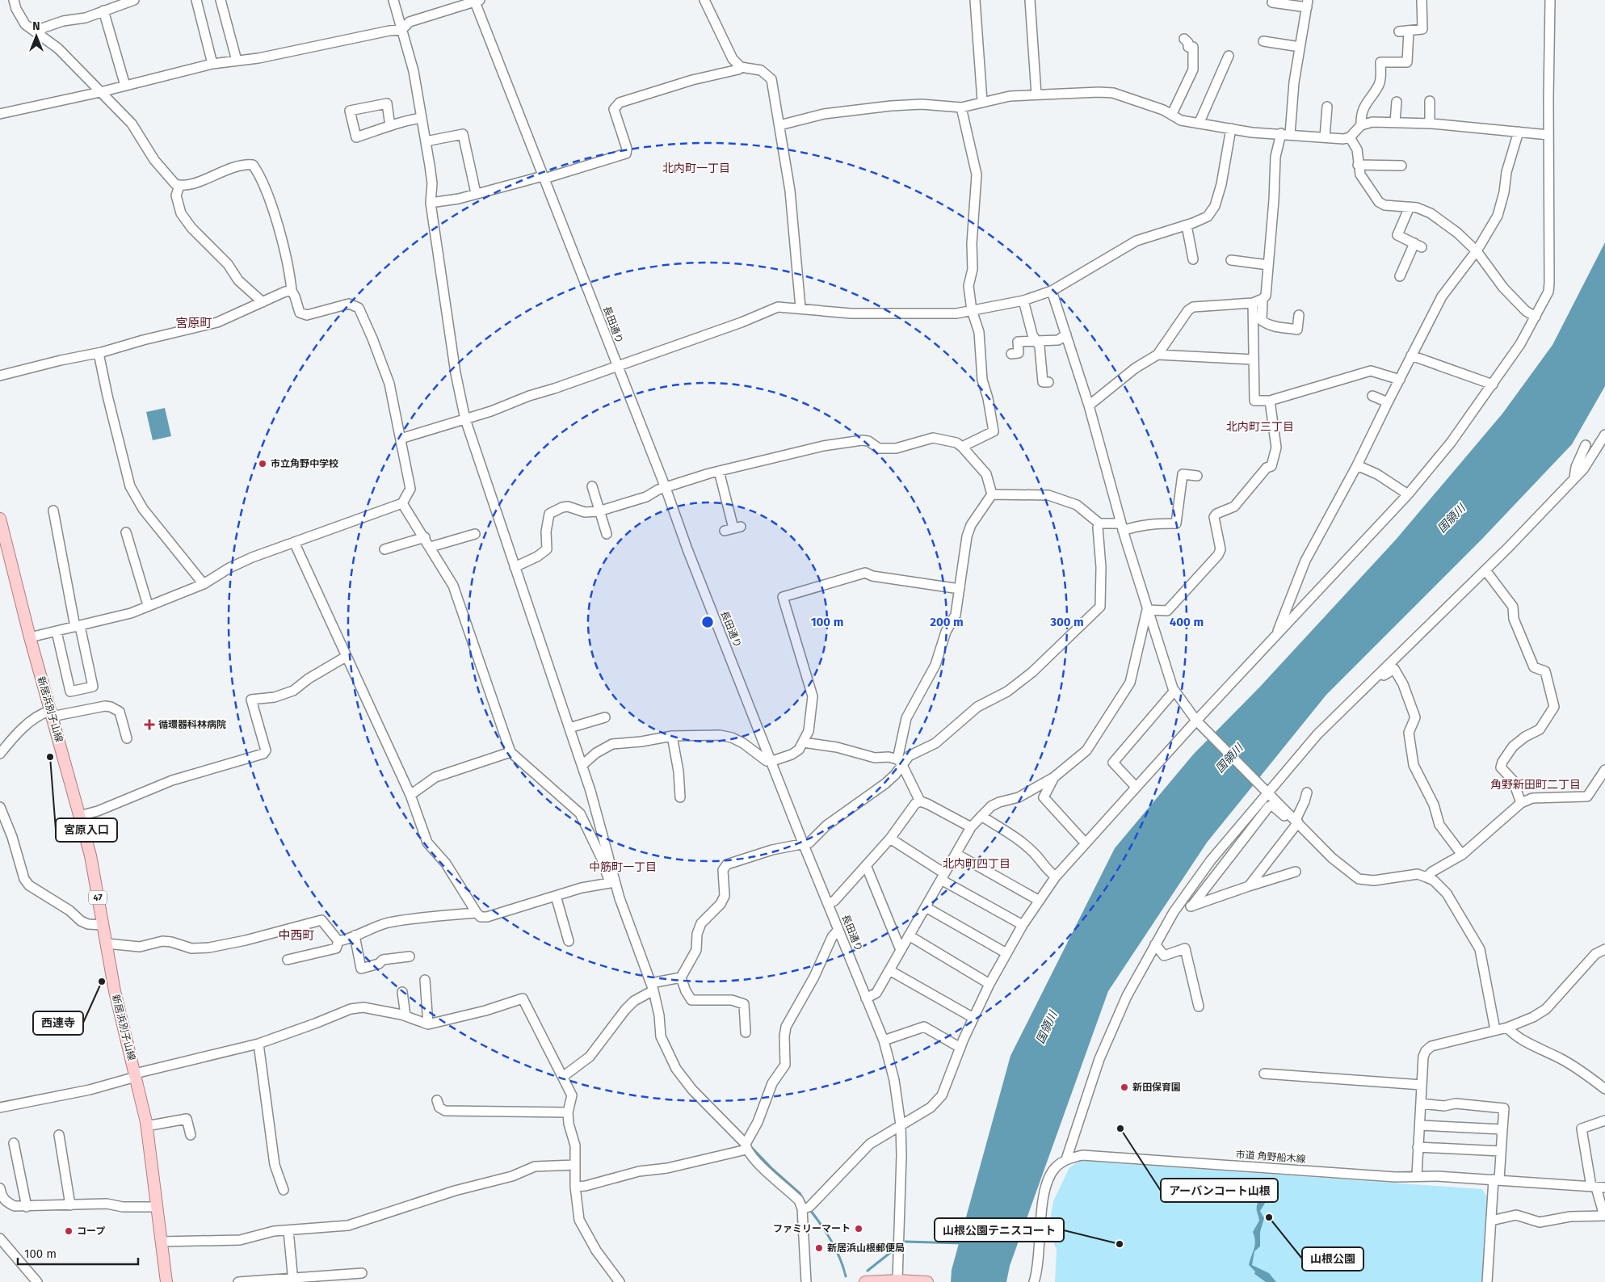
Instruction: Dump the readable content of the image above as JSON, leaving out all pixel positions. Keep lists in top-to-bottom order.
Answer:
{
  "streets": {
    "main road": ["新居浜別子山線", "47"],
    "street": ["長田通り", "市道 角野船木線"]
  },
  "districts": [
    "北内町一丁目",
    "宮原町",
    "北内町三丁目",
    "角野新田町二丁目",
    "北内町四丁目",
    "中筋町一丁目",
    "中西町"
  ],
  "water": ["国領川"],
  "places": {
    "other": [
      "市立角野中学校",
      "宮原入口",
      "西連寺",
      "新田保育園",
      "アーバンコート山根",
      "山根公園",
      "ファミリーマート",
      "コープ",
      "山根公園テニスコート",
      "新居浜山根郵便局"
    ],
    "health": ["循環器科林病院"]
  },
  "scale_bar": "100 m",
  "north": "top",
  "rings": [
    "100 m",
    "200 m",
    "300 m",
    "400 m"
  ]
}
